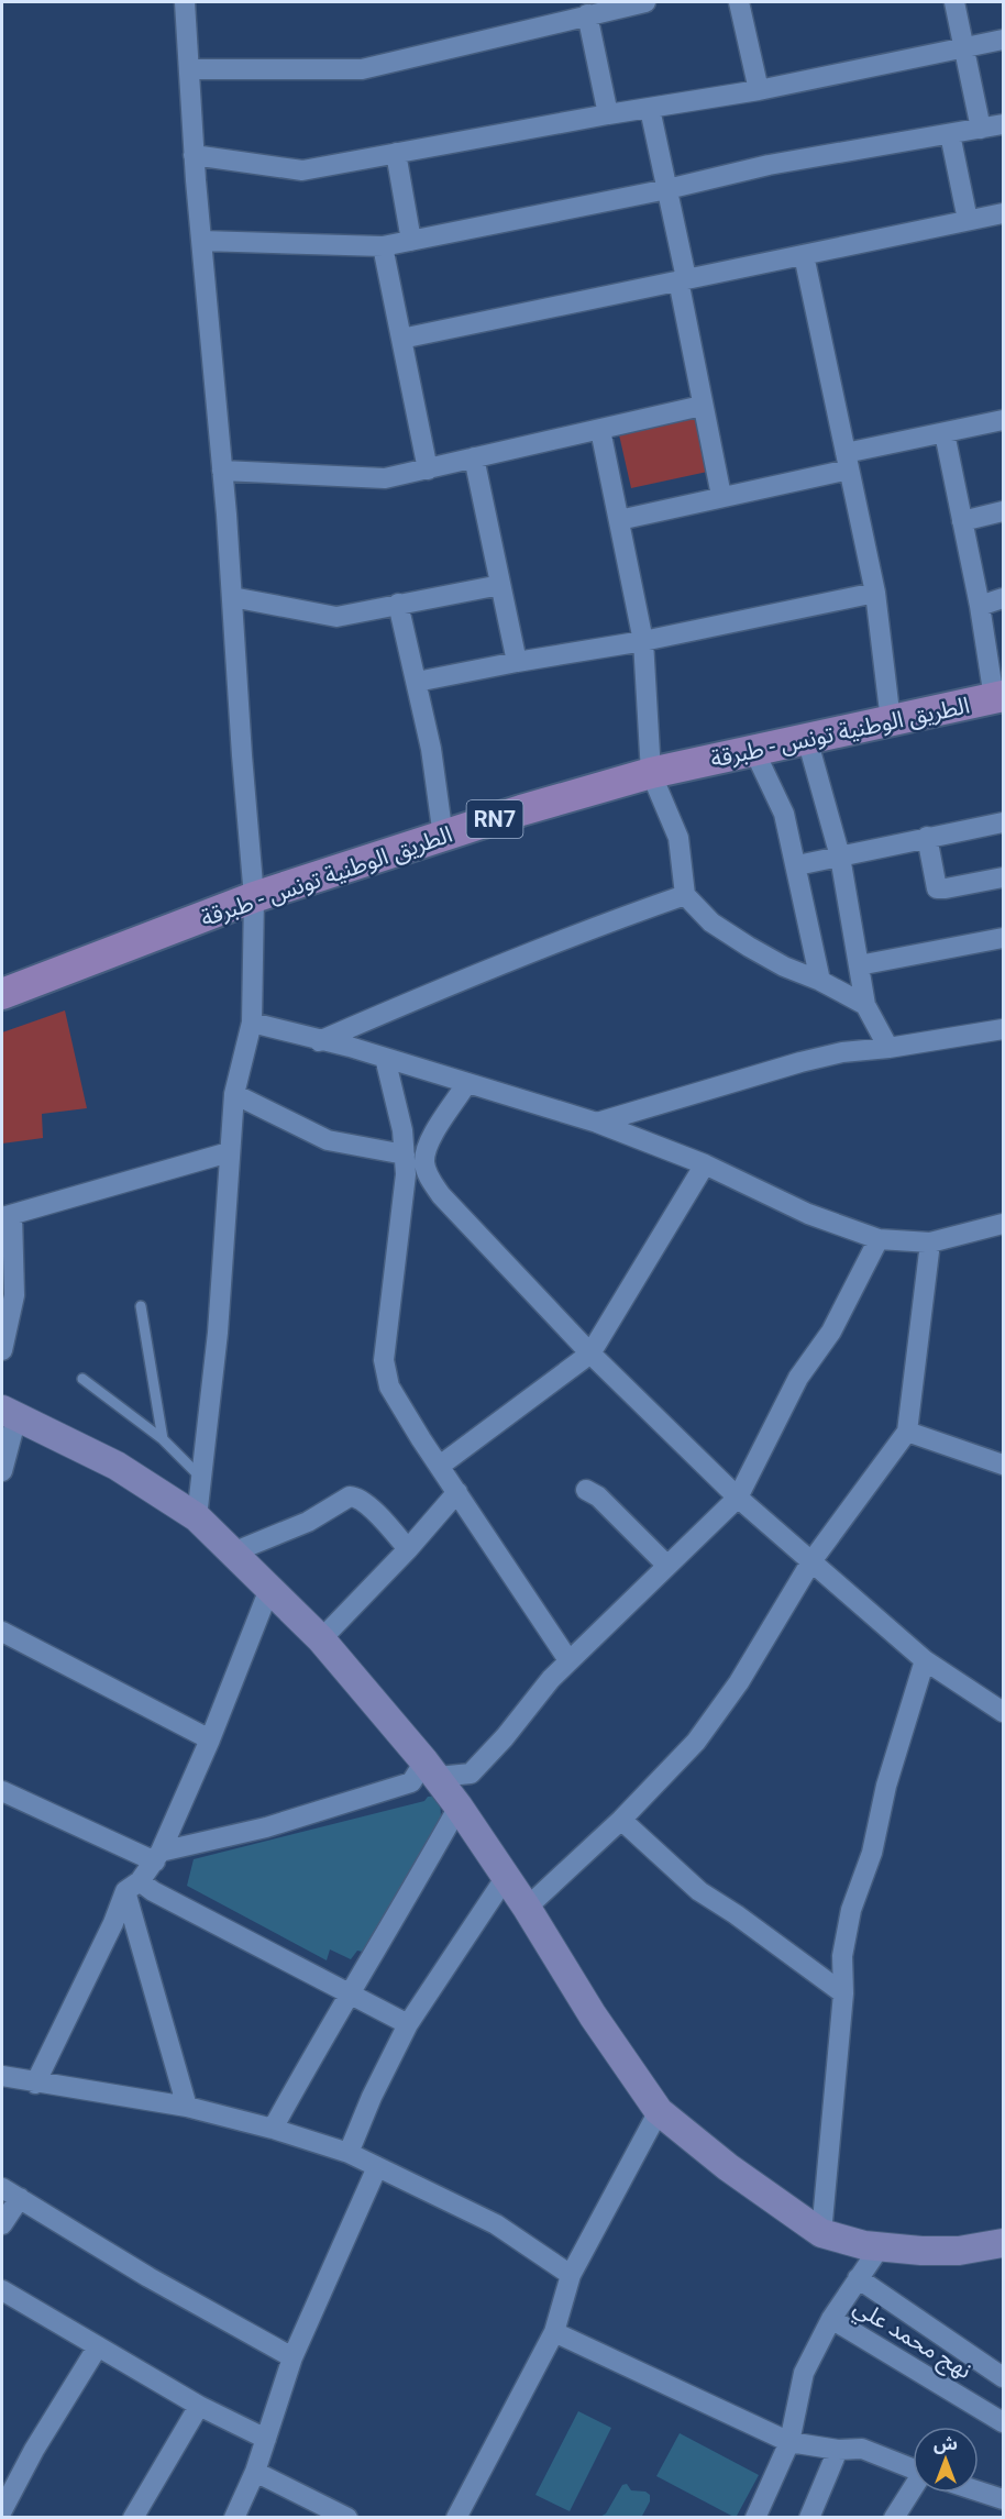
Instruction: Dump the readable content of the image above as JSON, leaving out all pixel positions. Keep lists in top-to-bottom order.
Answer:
{
  "streets": {
    "main road": ["الطريق الوطنية تونس - طبرقة", "RN7"],
    "street": ["نهج محمد علي"]
  },
  "north": "top"
}
